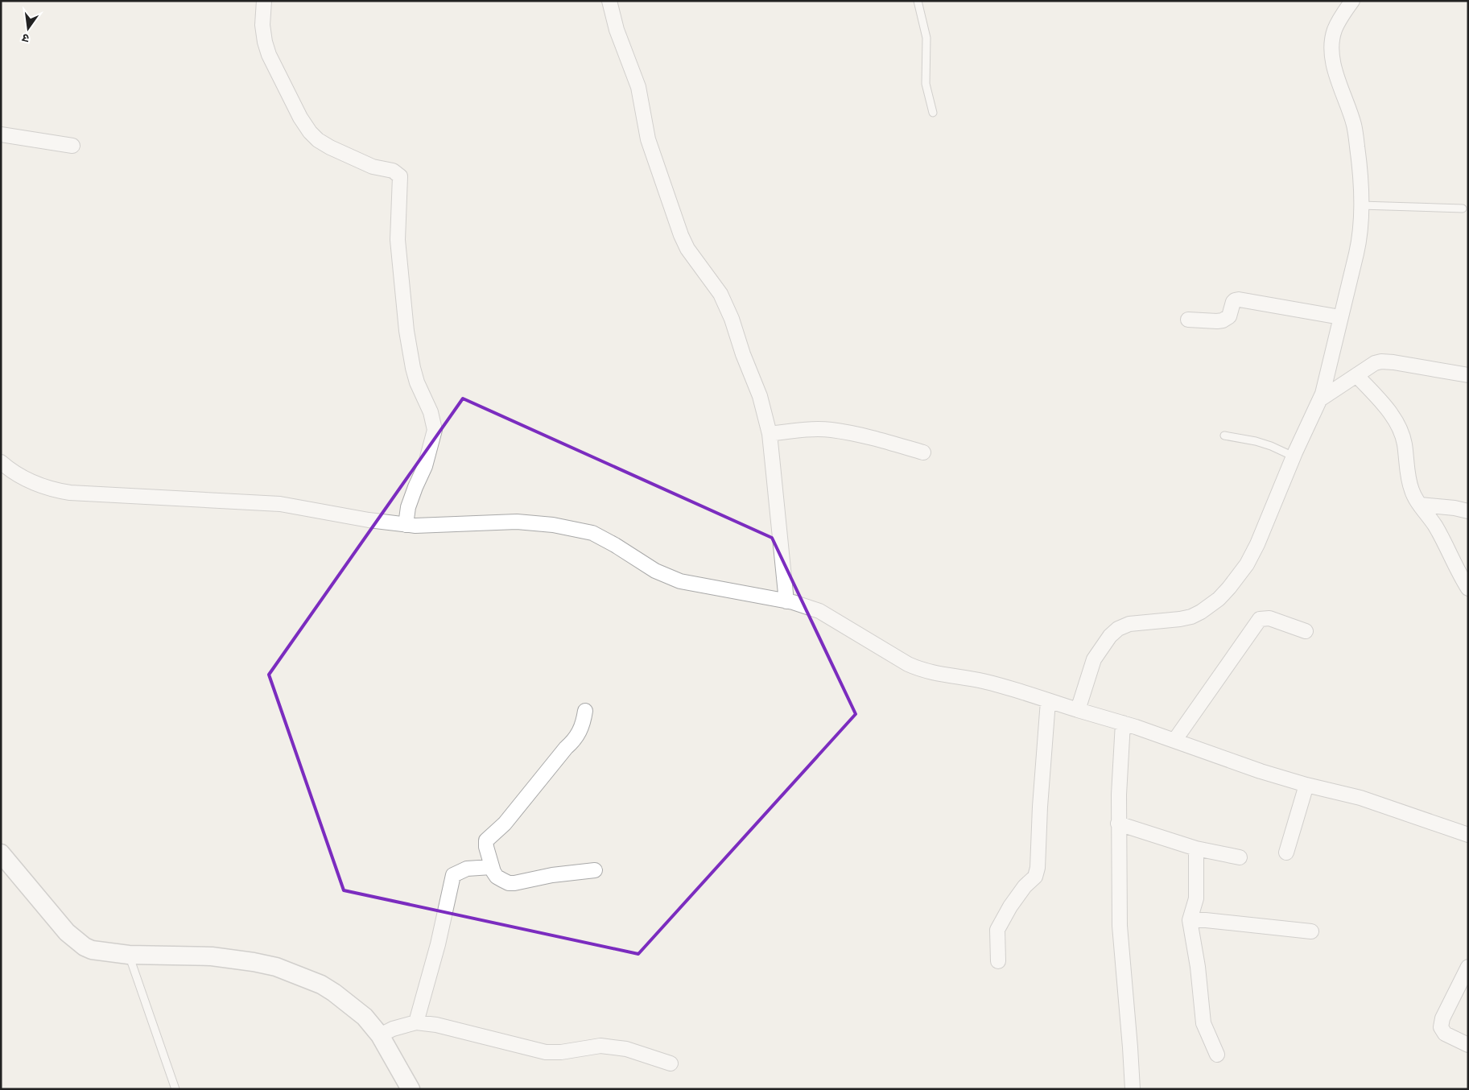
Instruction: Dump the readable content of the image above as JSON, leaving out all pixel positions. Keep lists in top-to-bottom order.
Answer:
{
  "north": "bottom"
}
